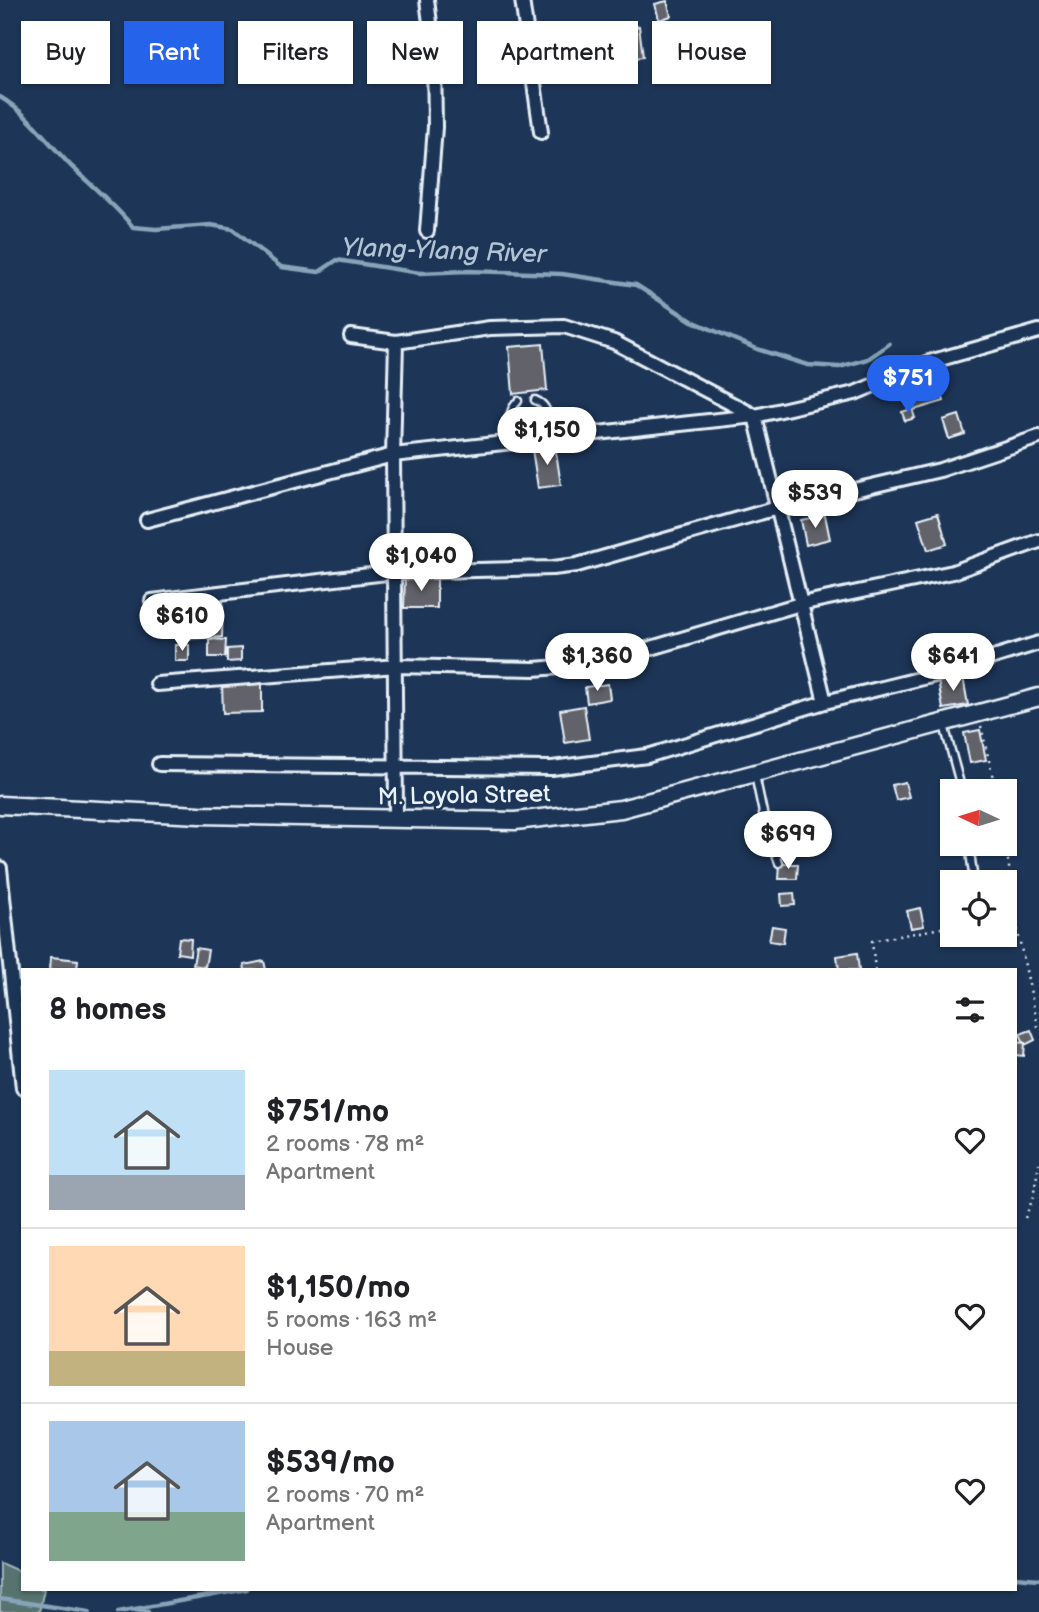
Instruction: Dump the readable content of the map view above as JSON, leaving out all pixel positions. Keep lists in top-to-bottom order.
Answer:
{
  "streets": {
    "street": ["M. Loyola Street"]
  },
  "water": ["Ylang-Ylang River"],
  "north": "left",
  "page": {
    "chip": [
      "Buy",
      "Rent",
      "Filters",
      "New",
      "Apartment",
      "House"
    ],
    "price": [
      "$751",
      "$1,150",
      "$539",
      "$1,040",
      "$610",
      "$1,360",
      "$641",
      "$699"
    ],
    "heading": "8 homes",
    "list": [
      {
        "name": "$751/mo",
        "note": "2 rooms · 78 m² · Apartment"
      },
      {
        "name": "$1,150/mo",
        "note": "5 rooms · 163 m² · House"
      },
      {
        "name": "$539/mo",
        "note": "2 rooms · 70 m² · Apartment"
      }
    ]
  }
}
